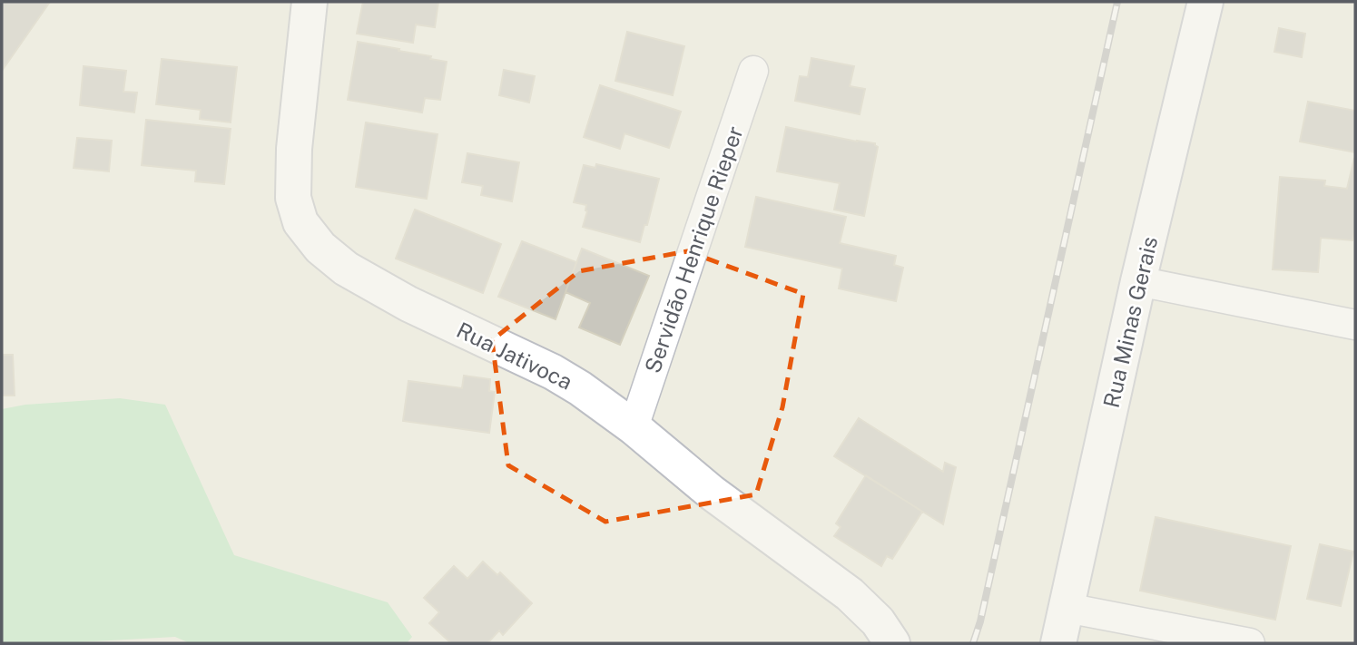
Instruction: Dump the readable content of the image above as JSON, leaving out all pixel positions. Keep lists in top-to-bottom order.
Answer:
{
  "streets": {
    "street": ["Servidão Henrique Rieper", "Rua Minas Gerais", "Rua Jativoca"]
  },
  "crossings": [
    ["Servidão Henrique Rieper", "Rua Jativoca"]
  ]
}
